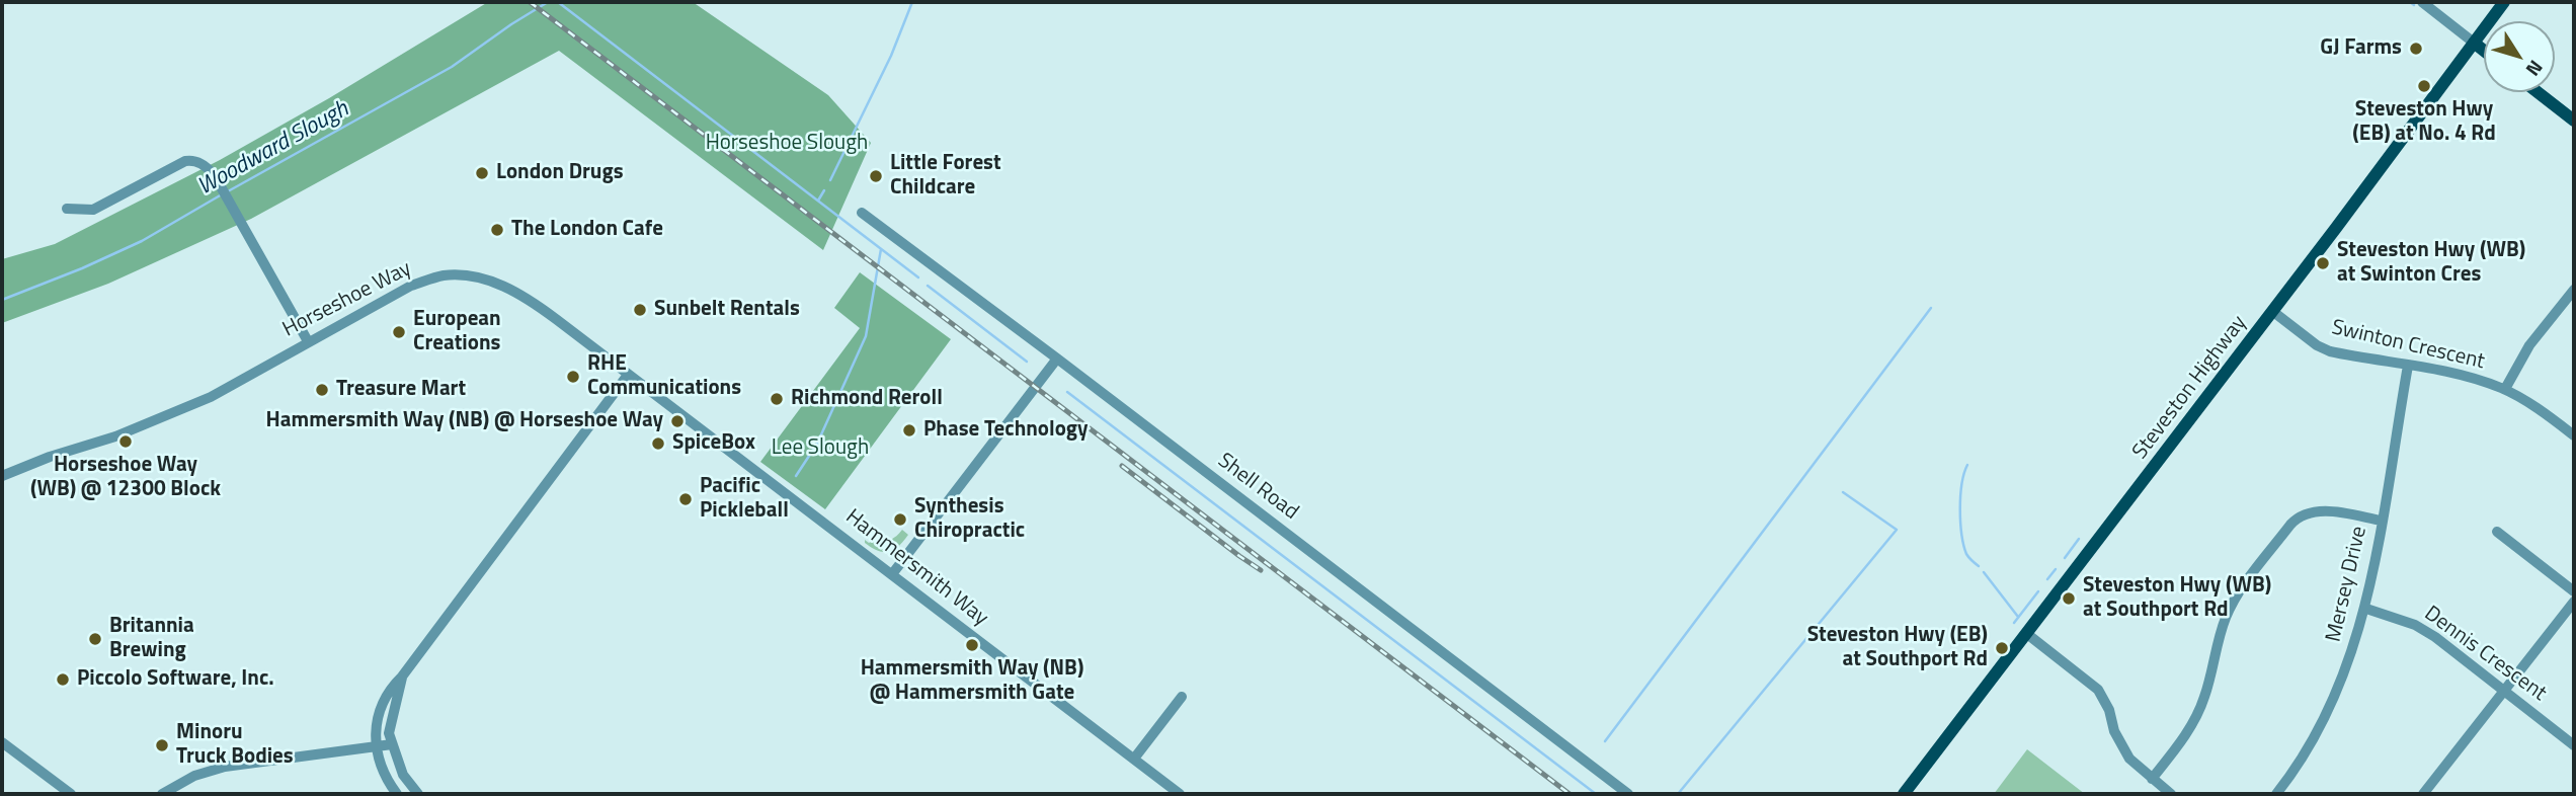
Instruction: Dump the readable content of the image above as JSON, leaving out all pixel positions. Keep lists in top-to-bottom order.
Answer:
{
  "streets": {
    "main road": ["Steveston Highway"],
    "street": [
      "Horseshoe Way",
      "Swinton Crescent",
      "Shell Road",
      "Hammersmith Way",
      "Mersey Drive",
      "Dennis Crescent"
    ]
  },
  "crossings": [
    ["Horseshoe Way", "Hammersmith Way"],
    ["Swinton Crescent", "Steveston Highway"],
    ["Swinton Crescent", "Mersey Drive"],
    ["Mersey Drive", "Dennis Crescent"]
  ],
  "water": ["Woodward Slough"],
  "parks": ["Horseshoe Slough", "Lee Slough"],
  "places": [
    "GJ Farms",
    "Steveston Hwy (EB) at No. 4 Rd",
    "London Drugs",
    "Little Forest Childcare",
    "The London Cafe",
    "Steveston Hwy (WB) at Swinton Cres",
    "Sunbelt Rentals",
    "European Creations",
    "RHE Communications",
    "Treasure Mart",
    "Richmond Reroll",
    "Hammersmith Way (NB) @ Horseshoe Way",
    "Phase Technology",
    "Horseshoe Way (WB) @ 12300 Block",
    "SpiceBox",
    "Pacific Pickleball",
    "Synthesis Chiropractic",
    "Steveston Hwy (WB) at Southport Rd",
    "Britannia Brewing",
    "Hammersmith Way (NB) @ Hammersmith Gate",
    "Steveston Hwy (EB) at Southport Rd",
    "Piccolo Software, Inc.",
    "Minoru Truck Bodies"
  ],
  "north": "bottom right"
}
